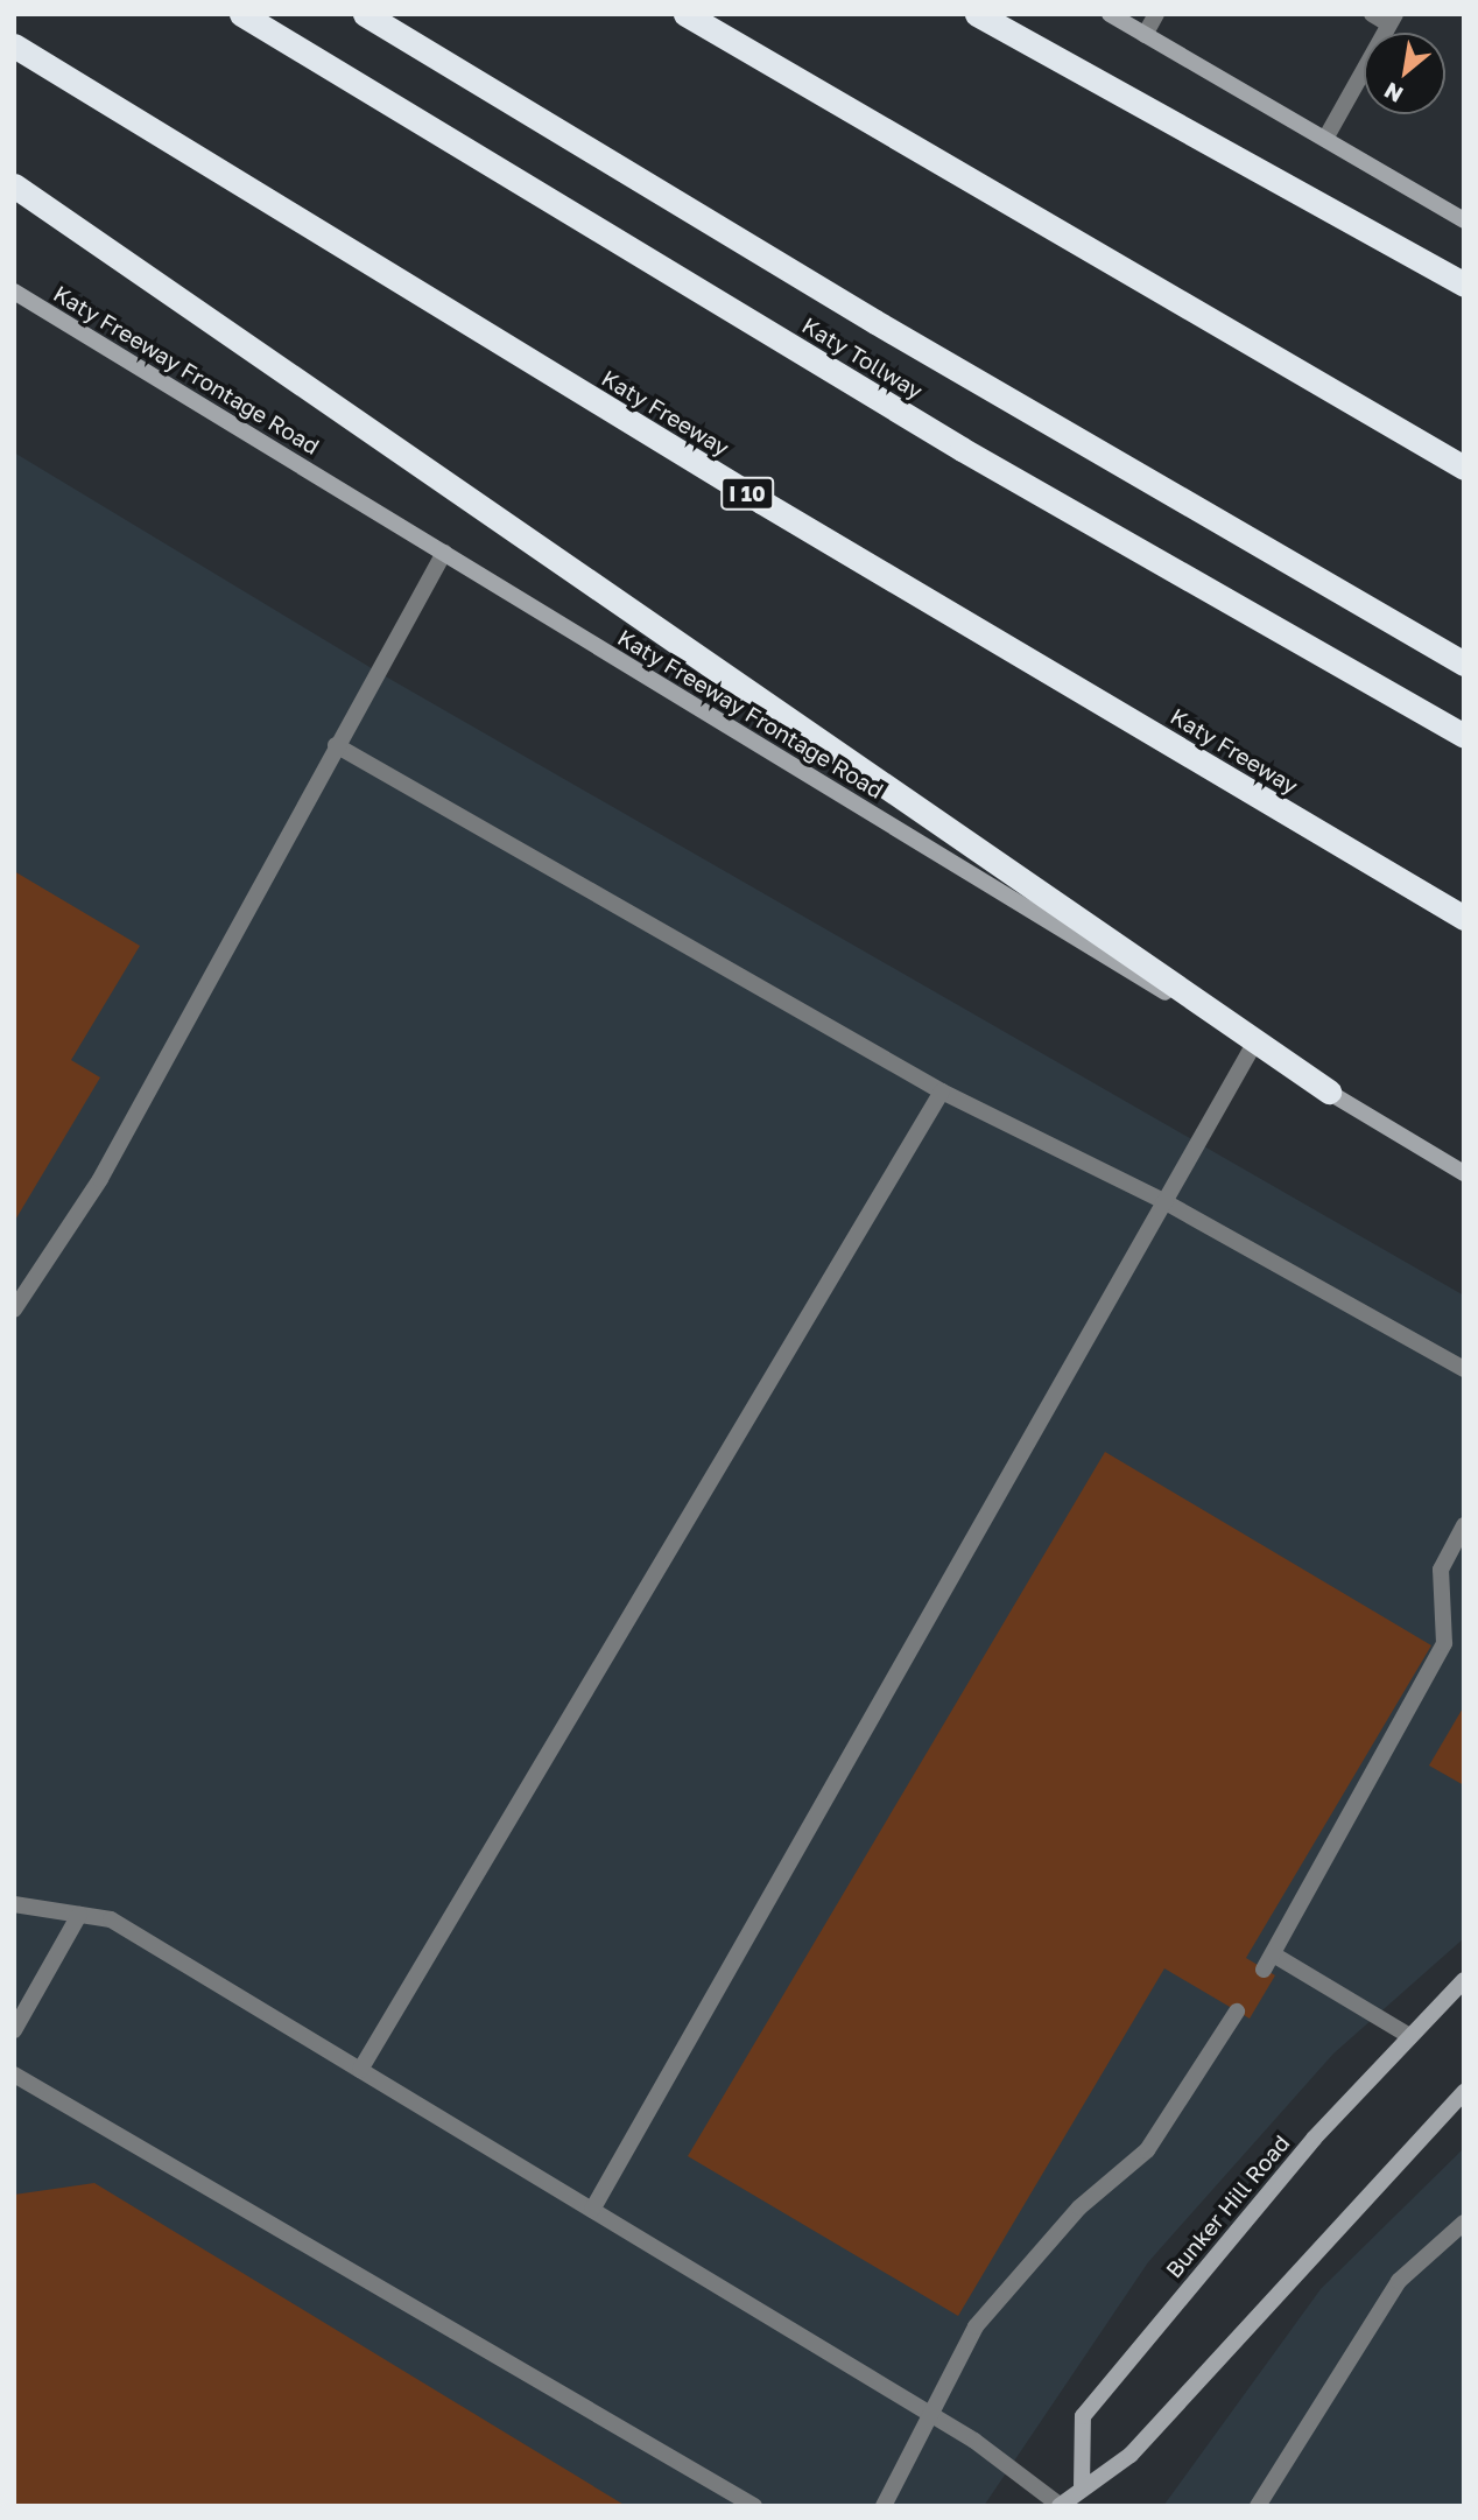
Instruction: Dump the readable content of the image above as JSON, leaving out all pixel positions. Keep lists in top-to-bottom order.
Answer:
{
  "streets": {
    "highway": ["Katy Tollway", "Katy Freeway", "I 10"],
    "main road": ["Katy Freeway Frontage Road", "Bunker Hill Road"]
  },
  "north": "bottom left"
}
